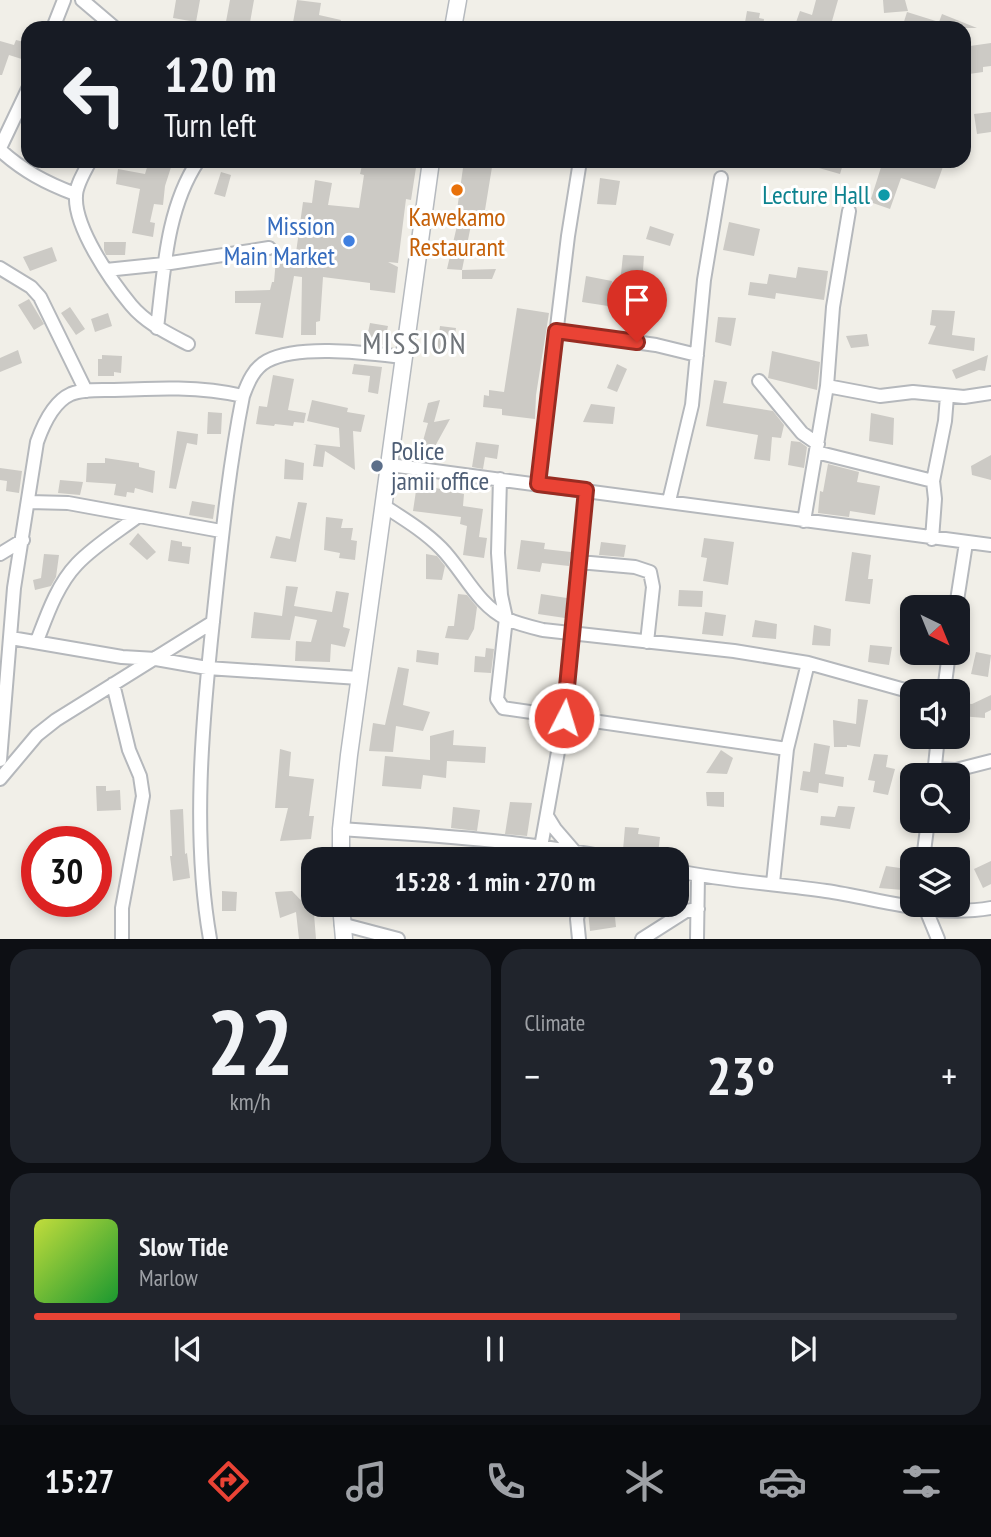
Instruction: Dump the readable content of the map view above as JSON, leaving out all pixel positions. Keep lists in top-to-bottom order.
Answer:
{
  "districts": ["MISSION"],
  "places": [
    "Kawekamo Restaurant",
    "Lecture Hall",
    "Mission Main Market",
    "Police jamii office"
  ],
  "north": "bottom right",
  "page": {
    "turn": ["120 m", "Turn left"],
    "limit": "30",
    "trip": "15:28 · 1 min · 270 m",
    "tile": [
      ["22", "km/h"],
      "Climate"
    ],
    "heat": ["−", "23°", "+"],
    "song": ["Slow Tide", "Marlow"],
    "tabs": "15:27"
  }
}
